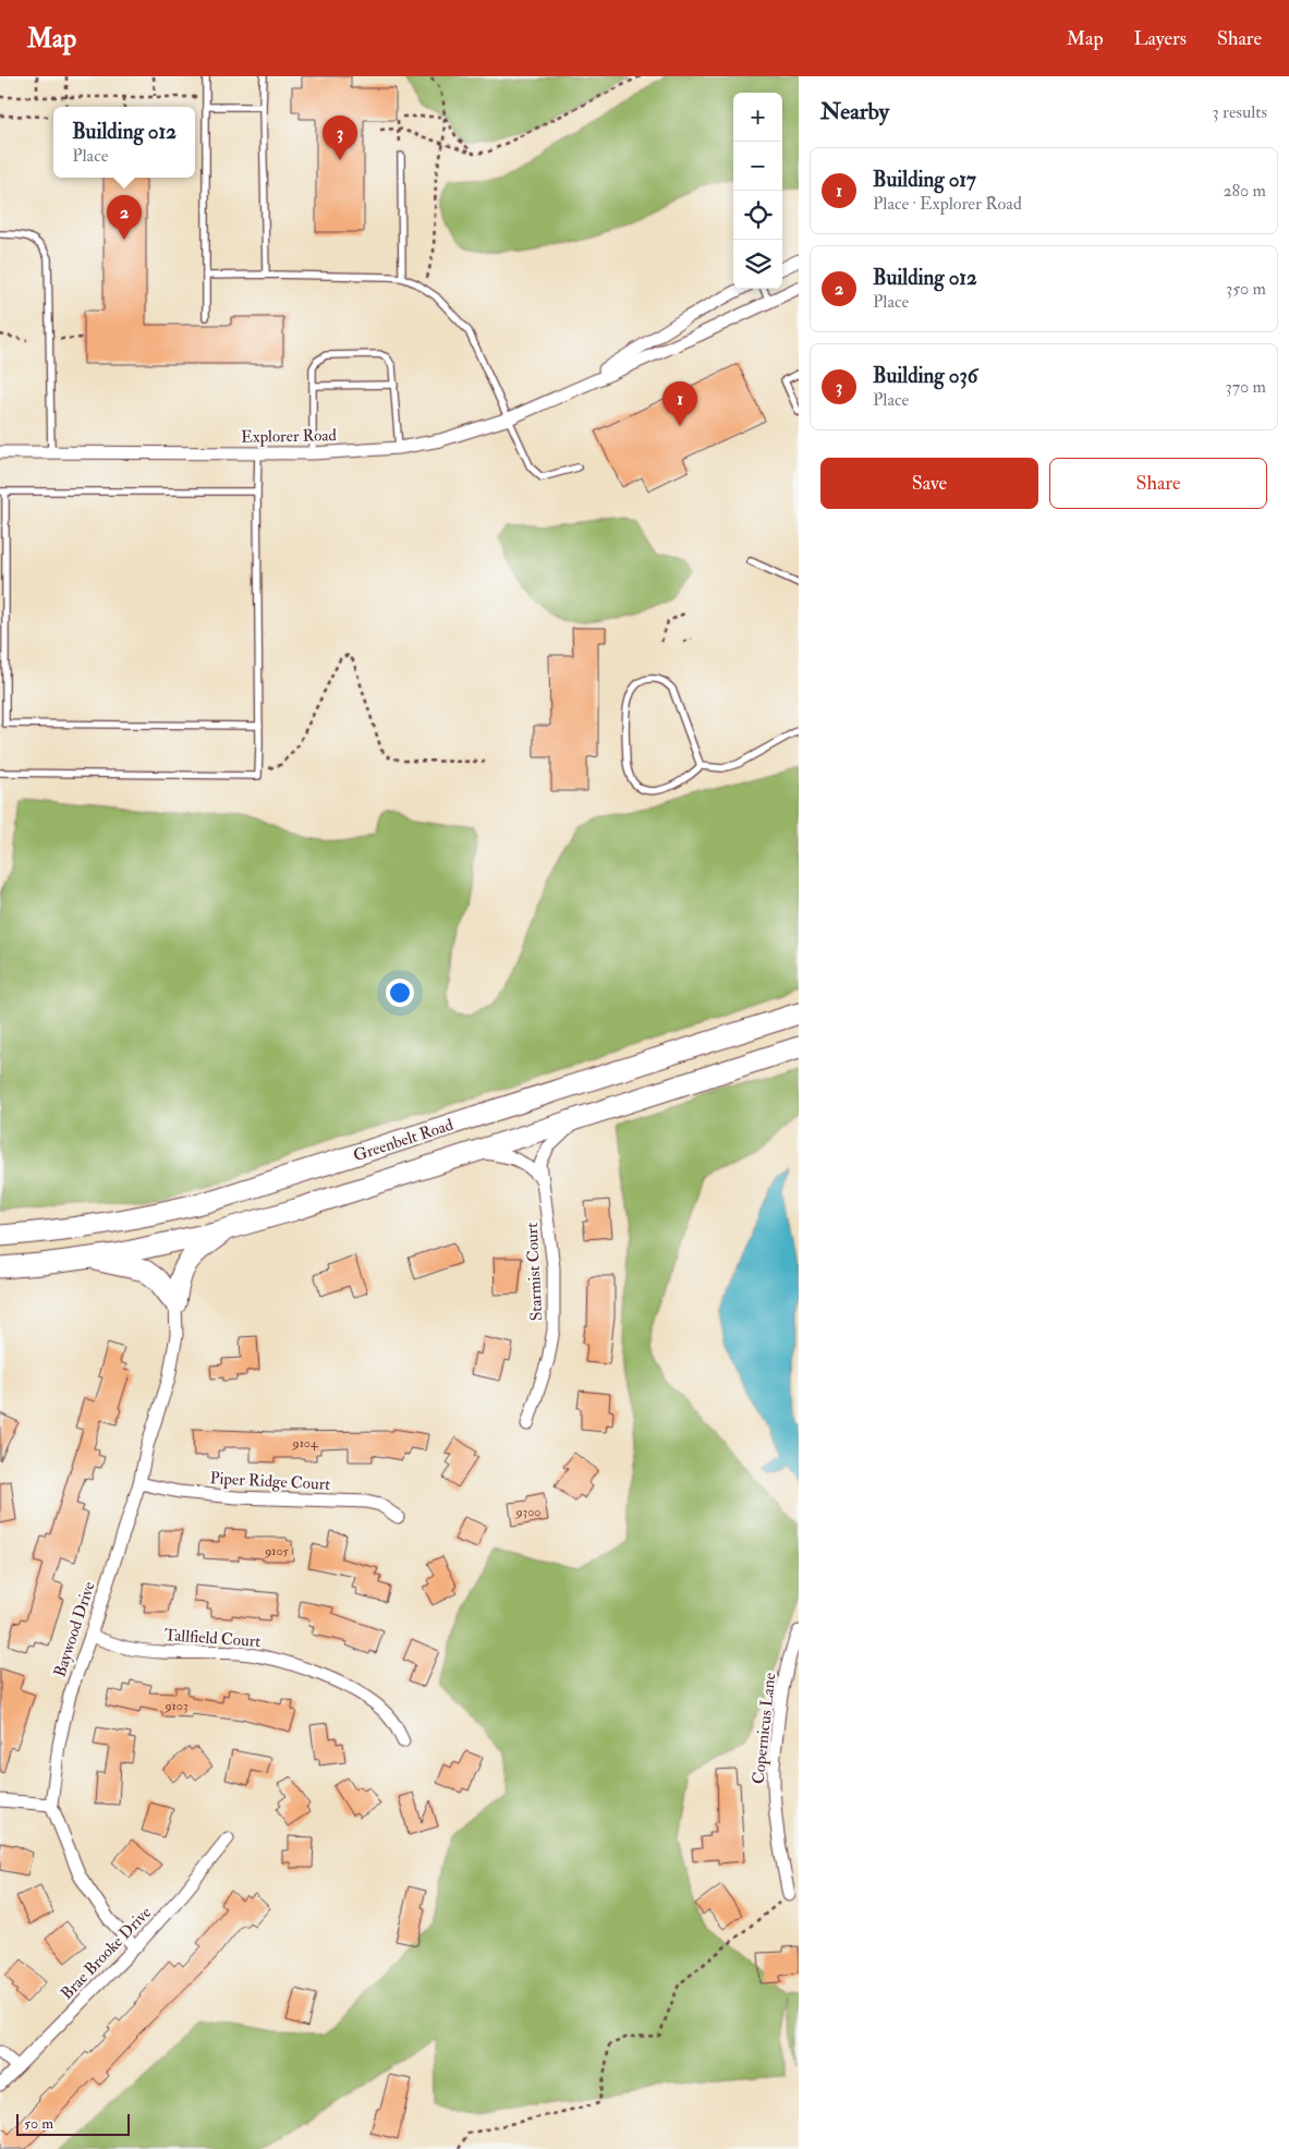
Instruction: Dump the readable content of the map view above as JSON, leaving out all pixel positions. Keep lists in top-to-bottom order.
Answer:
{
  "streets": {
    "main road": ["Greenbelt Road"],
    "street": [
      "Explorer Road",
      "Starmist Court",
      "Piper Ridge Court",
      "Baywood Drive",
      "Tallfield Court",
      "Copernicus Lane",
      "Brae Brooke Drive"
    ]
  },
  "crossings": [
    ["Greenbelt Road", "Starmist Court"],
    ["Piper Ridge Court", "Baywood Drive"],
    ["Baywood Drive", "Tallfield Court"],
    ["Baywood Drive", "Brae Brooke Drive"]
  ],
  "house_numbers": [
    "9104",
    "9300",
    "9105",
    "9103"
  ],
  "scale_bar": "50 m",
  "page": {
    "header": "Map",
    "nav": ["Map", "Layers", "Share"],
    "heading": ["Nearby", "3 results"],
    "map_buttons": ["+", "−"],
    "popup": ["Building 012", "Place"],
    "pins": ["3", "2", "1"],
    "list": [
      {
        "mark": "1",
        "name": "Building 017",
        "note": "Place · Explorer Road",
        "value": "280 m"
      },
      {
        "mark": "2",
        "name": "Building 012",
        "note": "Place",
        "value": "350 m"
      },
      {
        "mark": "3",
        "name": "Building 036",
        "note": "Place",
        "value": "370 m"
      }
    ],
    "buttons": ["Save", "Share"],
    "scale": "50 m"
  }
}
